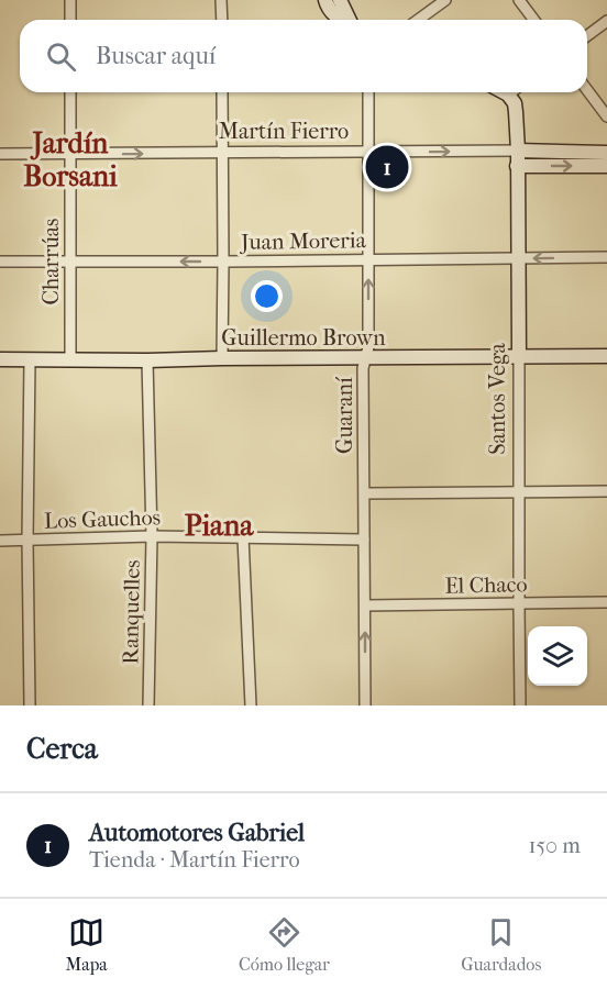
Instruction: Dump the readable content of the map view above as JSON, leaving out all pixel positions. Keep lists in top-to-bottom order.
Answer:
{
  "streets": {
    "main road": ["Martín Fierro", "Guillermo Brown", "Santos Vega"],
    "street": [
      "Juan Moreria",
      "Charrúas",
      "Guaraní",
      "Los Gauchos",
      "El Chaco",
      "Ranquelles"
    ]
  },
  "crossings": [
    ["Martín Fierro", "Charrúas"],
    ["Martín Fierro", "Santos Vega"],
    ["Martín Fierro", "Guaraní"],
    ["Juan Moreria", "Charrúas"],
    ["Juan Moreria", "Santos Vega"],
    ["Juan Moreria", "Guaraní"],
    ["Charrúas", "Guillermo Brown"],
    ["Guillermo Brown", "Santos Vega"],
    ["Guillermo Brown", "Guaraní"],
    ["Guillermo Brown", "Ranquelles"],
    ["Santos Vega", "El Chaco"],
    ["Guaraní", "Los Gauchos"],
    ["Guaraní", "El Chaco"],
    ["Los Gauchos", "Ranquelles"]
  ],
  "one_way": ["Martín Fierro", "Juan Moreria"],
  "districts": ["Jardín Borsani", "Piana"],
  "page": {
    "search": "Buscar aquí",
    "pins": "1",
    "heading": "Cerca",
    "list": [
      {
        "mark": "1",
        "name": "Automotores Gabriel",
        "note": "Tienda · Martín Fierro",
        "value": "150 m"
      }
    ],
    "nav": ["Mapa", "Cómo llegar", "Guardados"]
  }
}
